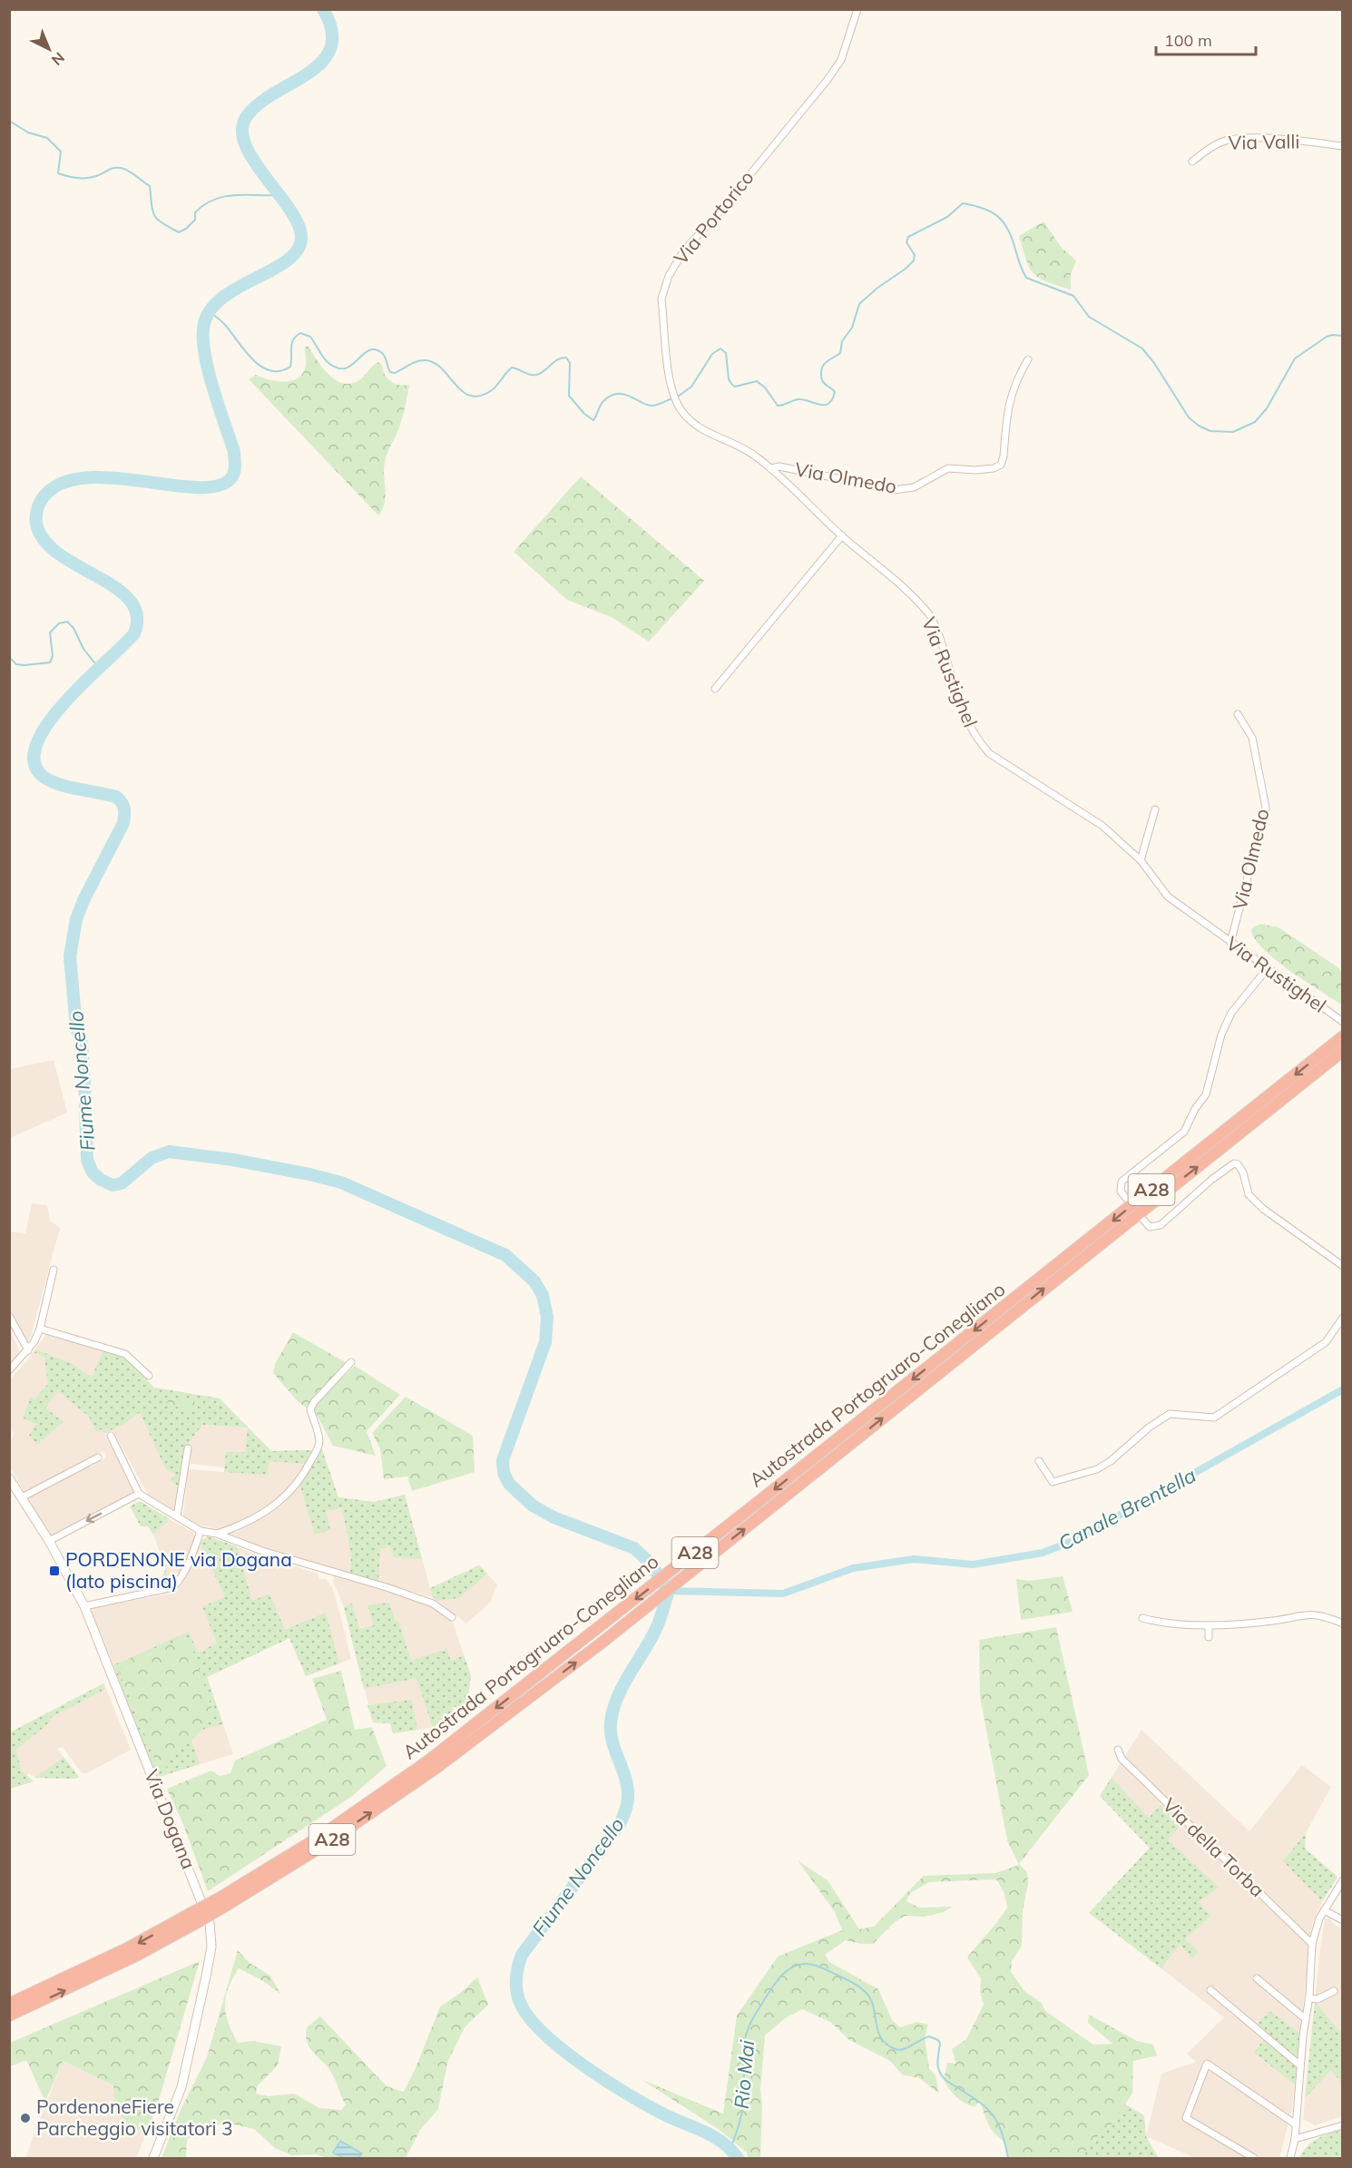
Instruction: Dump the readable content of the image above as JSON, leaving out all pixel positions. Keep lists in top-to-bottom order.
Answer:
{
  "streets": {
    "highway": ["A28", "Autostrada Portogruaro-Conegliano"],
    "street": [
      "Via Valli",
      "Via Portorico",
      "Via Olmedo",
      "Via Rustighel",
      "Via Dogana",
      "Via della Torba"
    ]
  },
  "crossings": [
    ["Via Portorico", "Via Olmedo"],
    ["Via Portorico", "Via Rustighel"],
    ["Via Olmedo", "Via Rustighel"]
  ],
  "water": ["Fiume Noncello", "Canale Brentella", "Rio Mai"],
  "places": {
    "transit": ["PORDENONE via Dogana (lato piscina)"],
    "other": ["PordenoneFiere Parcheggio visitatori 3"]
  },
  "scale_bar": "100 m",
  "north": "bottom right"
}
